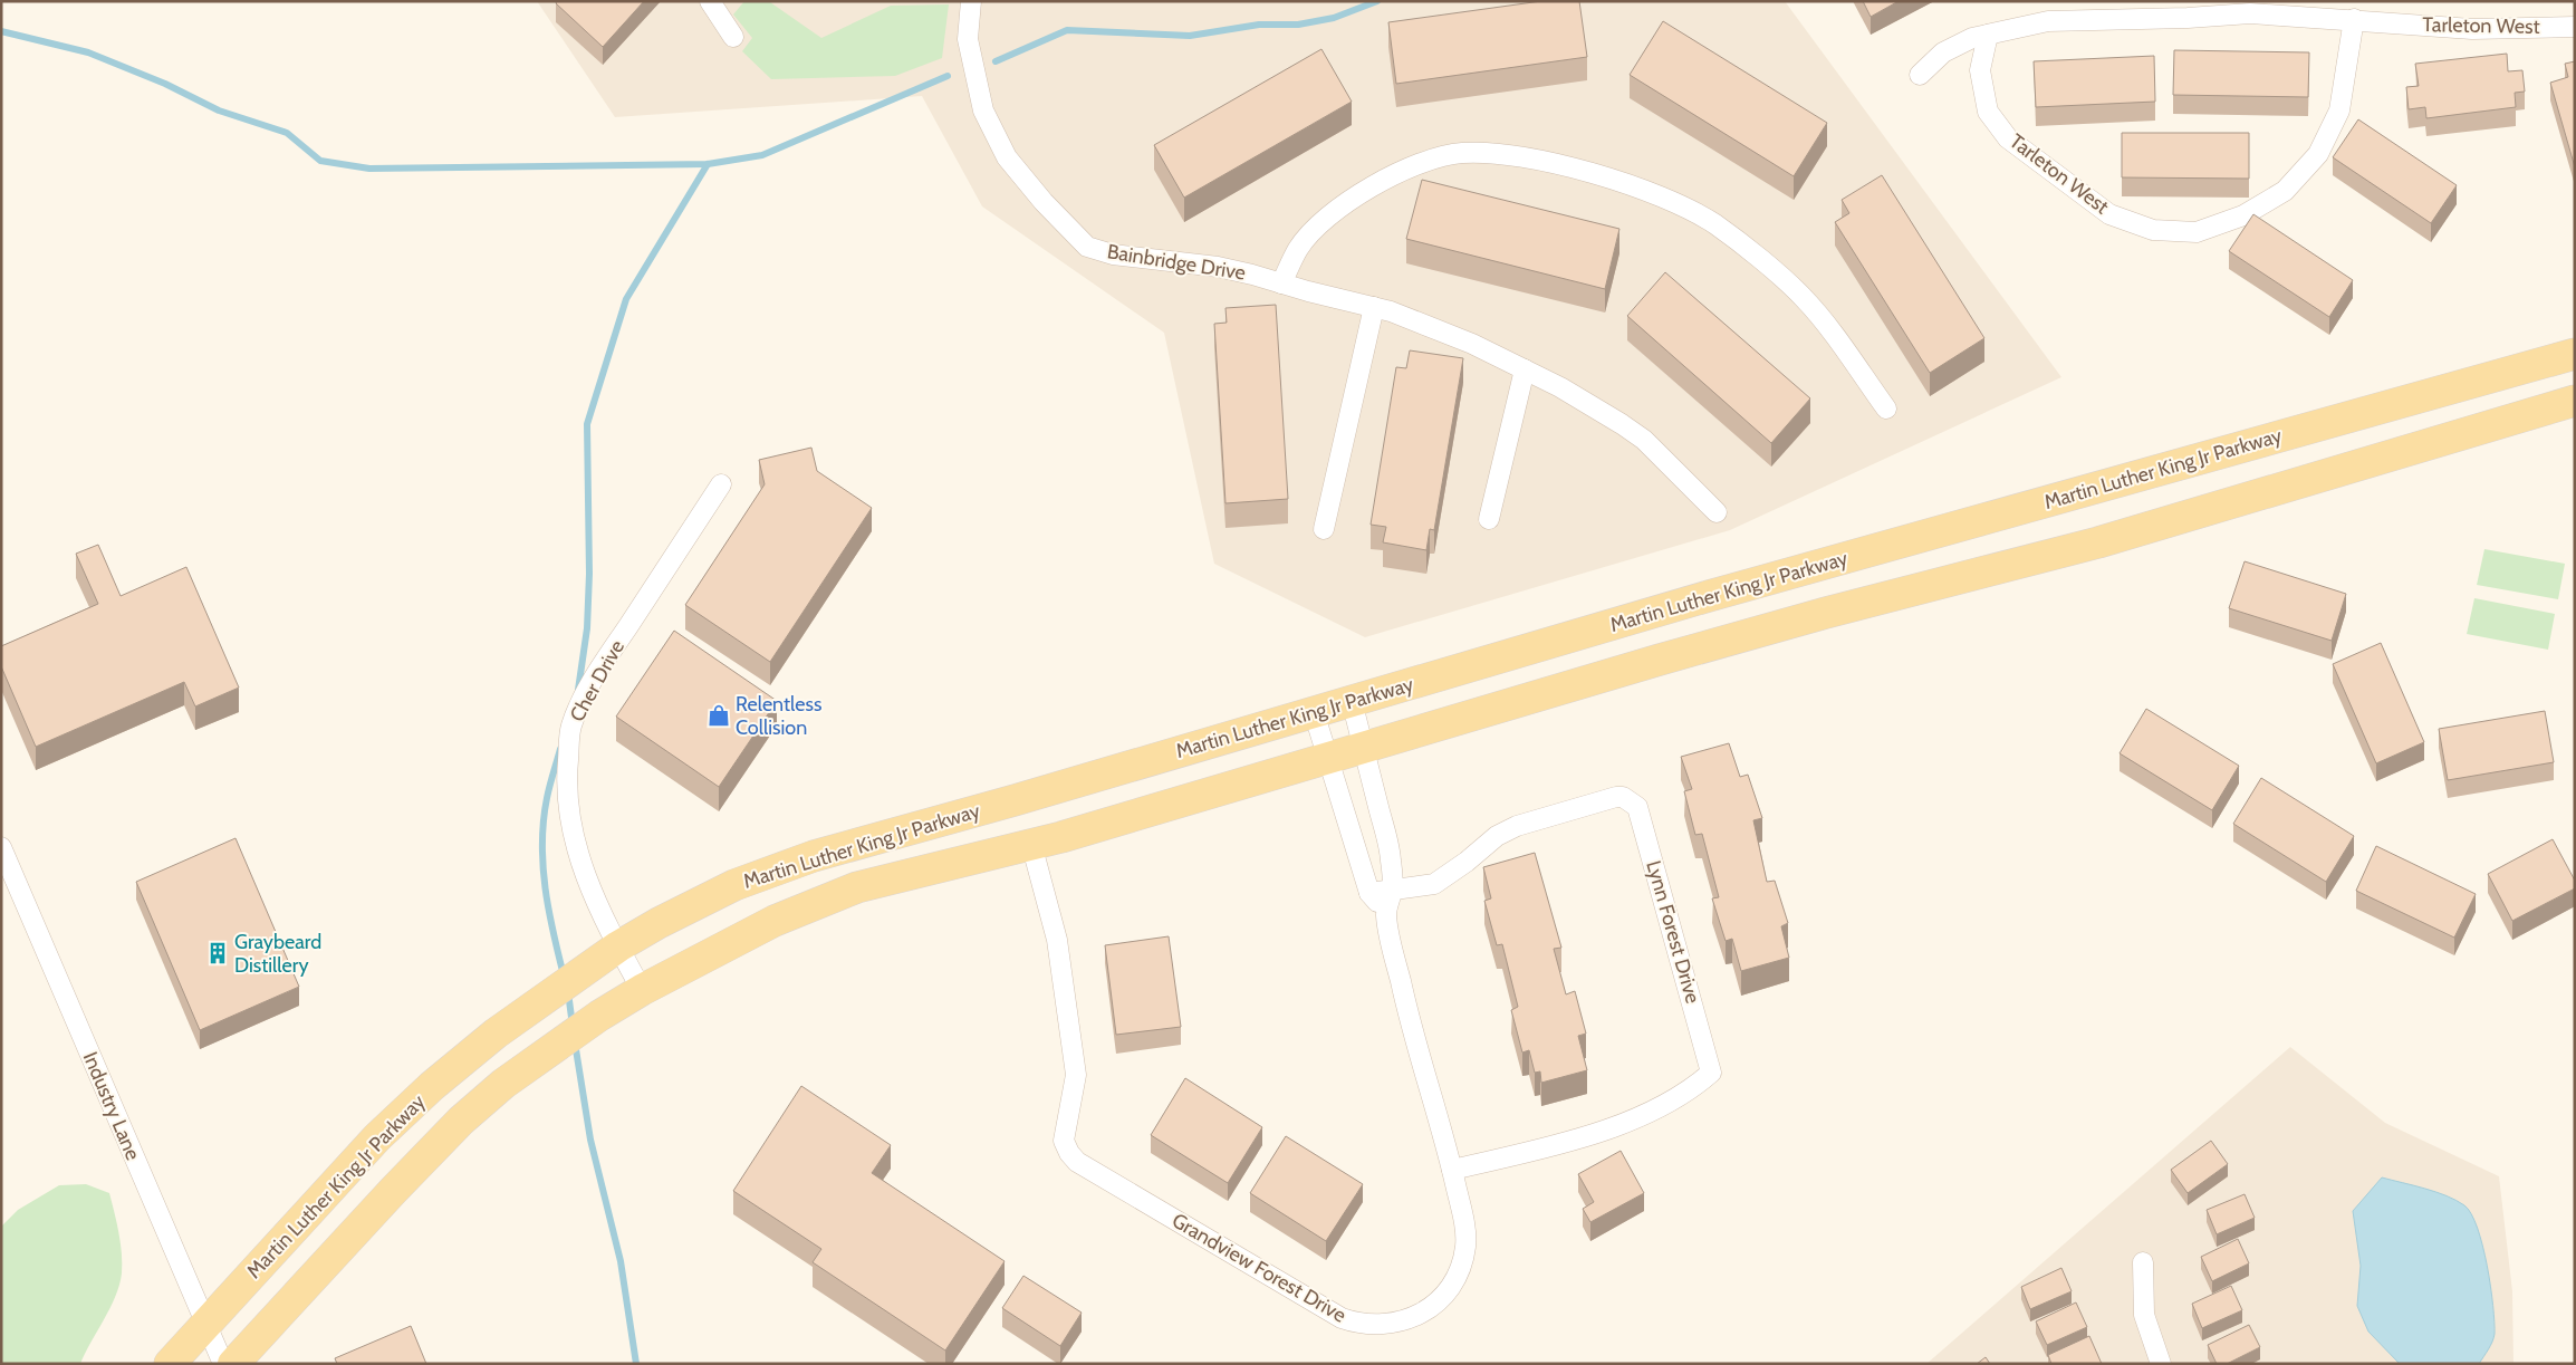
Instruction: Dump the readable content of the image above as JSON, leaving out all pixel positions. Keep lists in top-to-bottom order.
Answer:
{
  "streets": {
    "main road": ["Martin Luther King Jr Parkway"],
    "street": [
      "Tarleton West",
      "Bainbridge Drive",
      "Cher Drive",
      "Lynn Forest Drive",
      "Industry Lane",
      "Grandview Forest Drive"
    ]
  },
  "crossings": [
    ["Martin Luther King Jr Parkway", "Cher Drive"],
    ["Martin Luther King Jr Parkway", "Industry Lane"],
    ["Martin Luther King Jr Parkway", "Grandview Forest Drive"],
    ["Lynn Forest Drive", "Grandview Forest Drive"]
  ],
  "places": {
    "shop": ["Relentless Collision"],
    "building": ["Graybeard Distillery"]
  }
}
